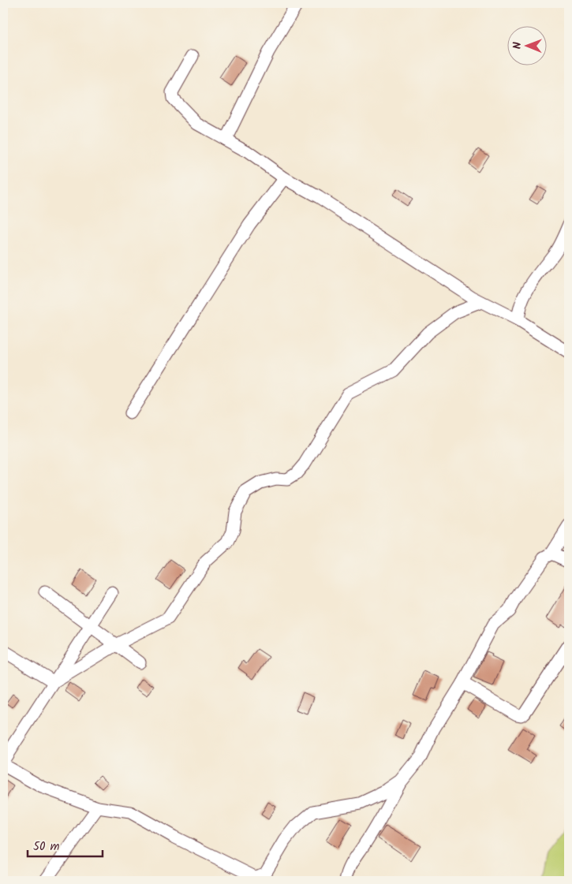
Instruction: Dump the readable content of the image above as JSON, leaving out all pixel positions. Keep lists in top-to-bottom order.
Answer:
{
  "scale_bar": "50 m",
  "north": "left"
}
